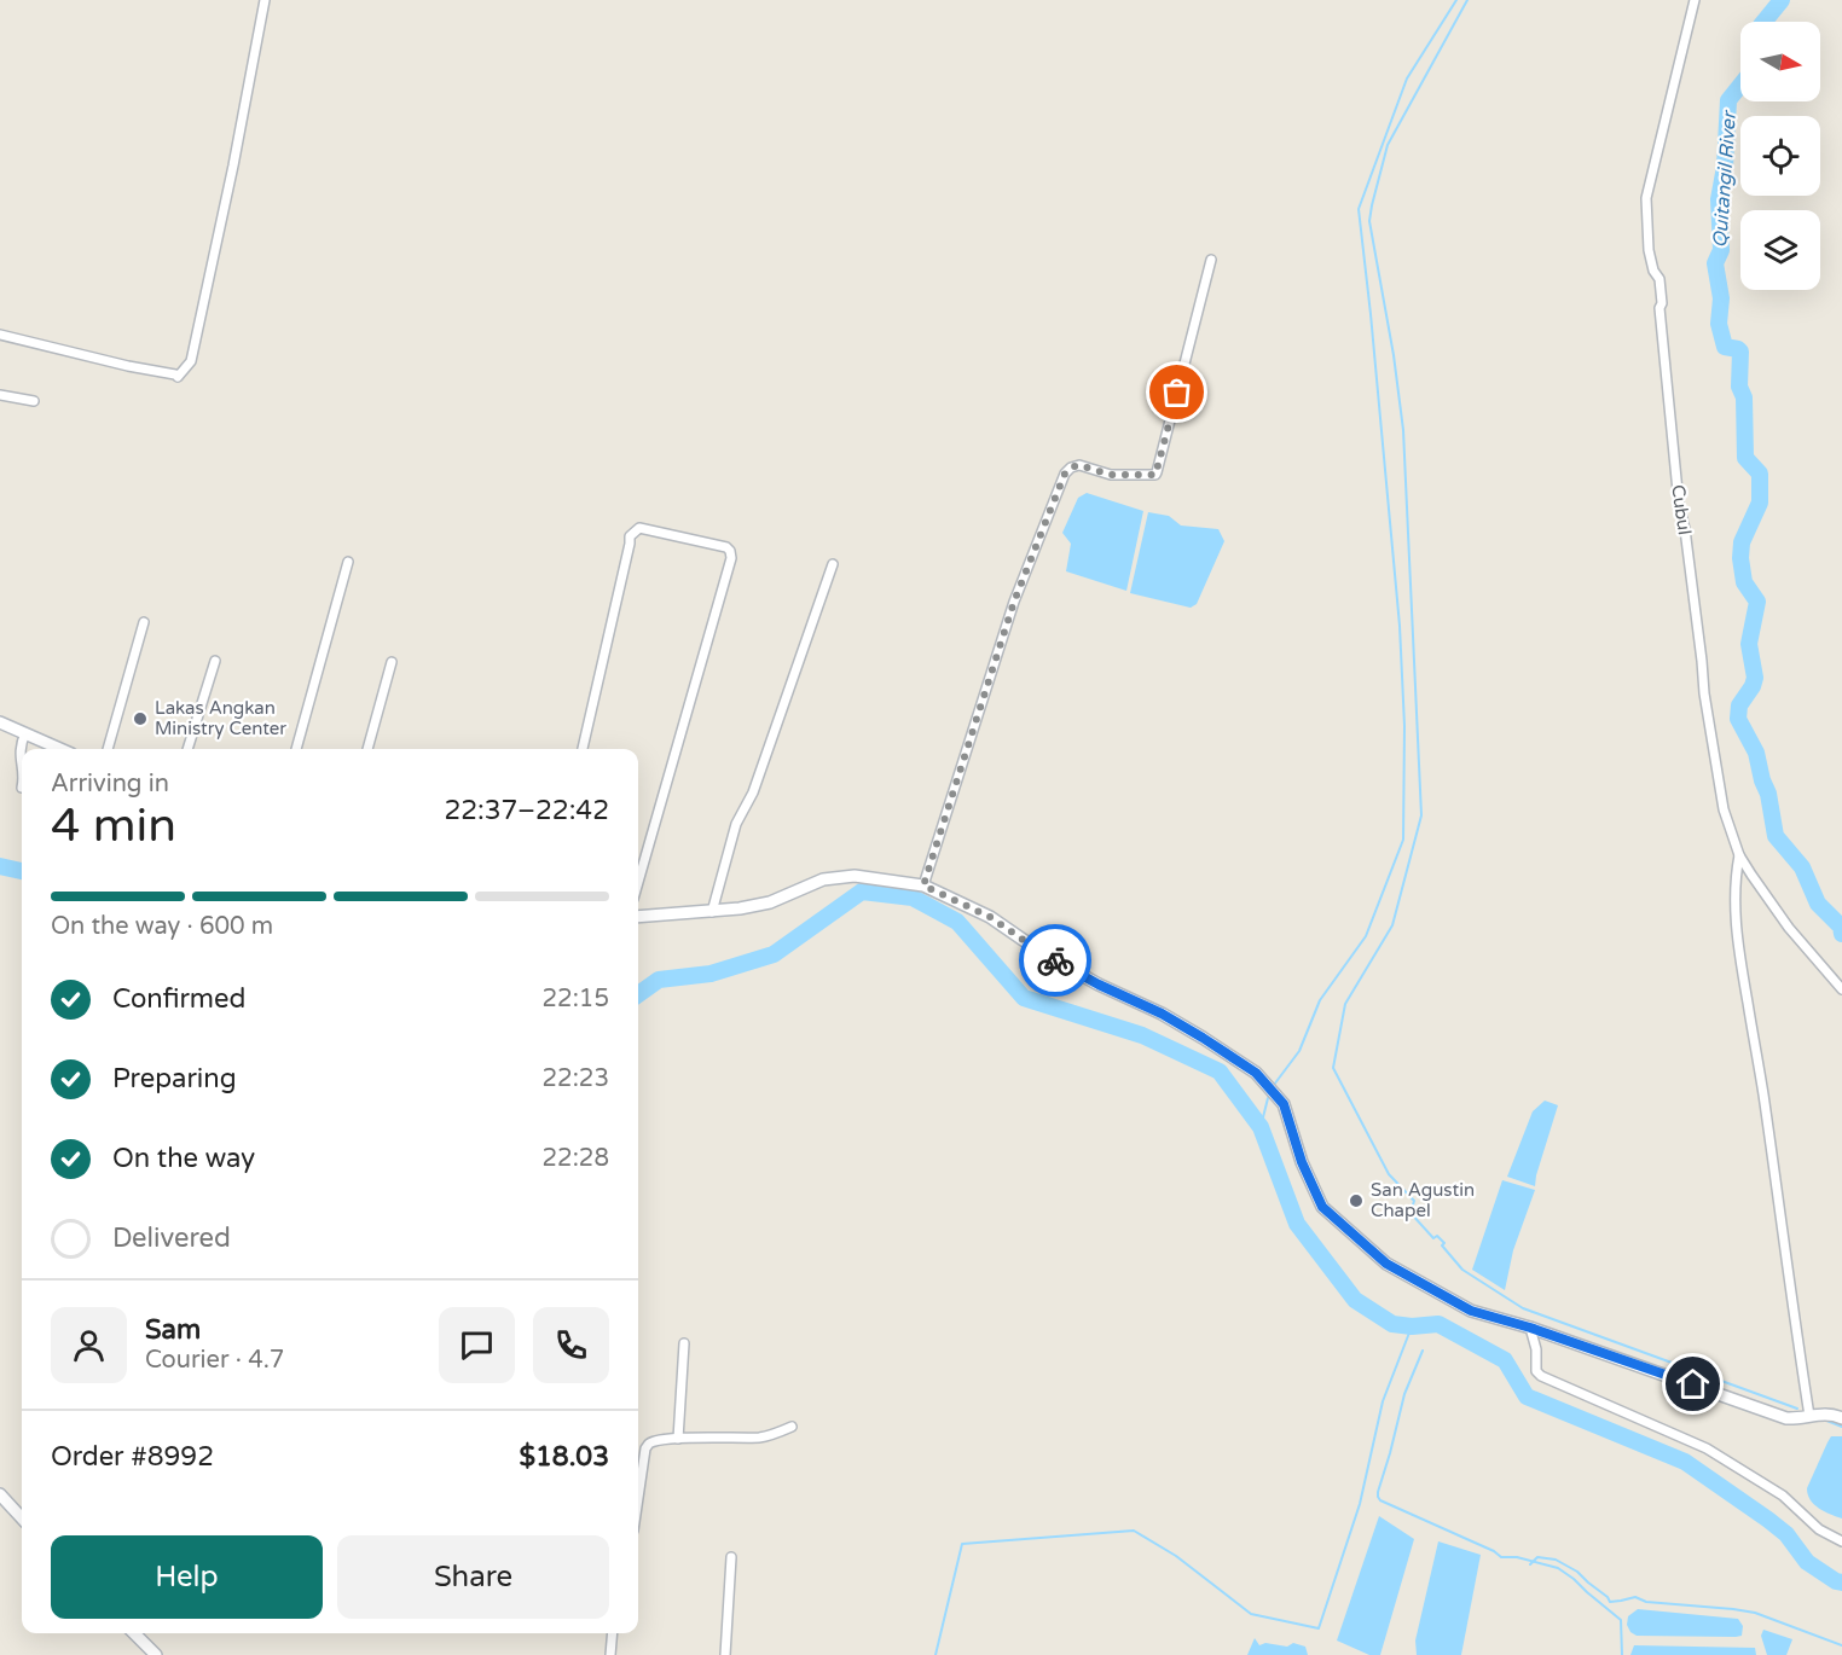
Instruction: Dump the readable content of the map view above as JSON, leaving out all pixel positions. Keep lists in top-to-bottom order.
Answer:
{
  "streets": {
    "street": ["Cubul"]
  },
  "water": ["Quitangil River"],
  "places": ["Lakas Angkan Ministry Center", "San Agustin Chapel"],
  "north": "right",
  "page": {
    "heading": ["4 min", "Arriving in", "22:37–22:42"],
    "panel": [
      "Sam",
      "Courier · 4.7",
      "Order #8992",
      "$18.03"
    ],
    "bar": "On the way · 600 m",
    "list": [
      ["Confirmed", "22:15"],
      ["Preparing", "22:23"],
      ["On the way", "22:28"],
      "Delivered"
    ],
    "buttons": ["Help", "Share"]
  }
}
